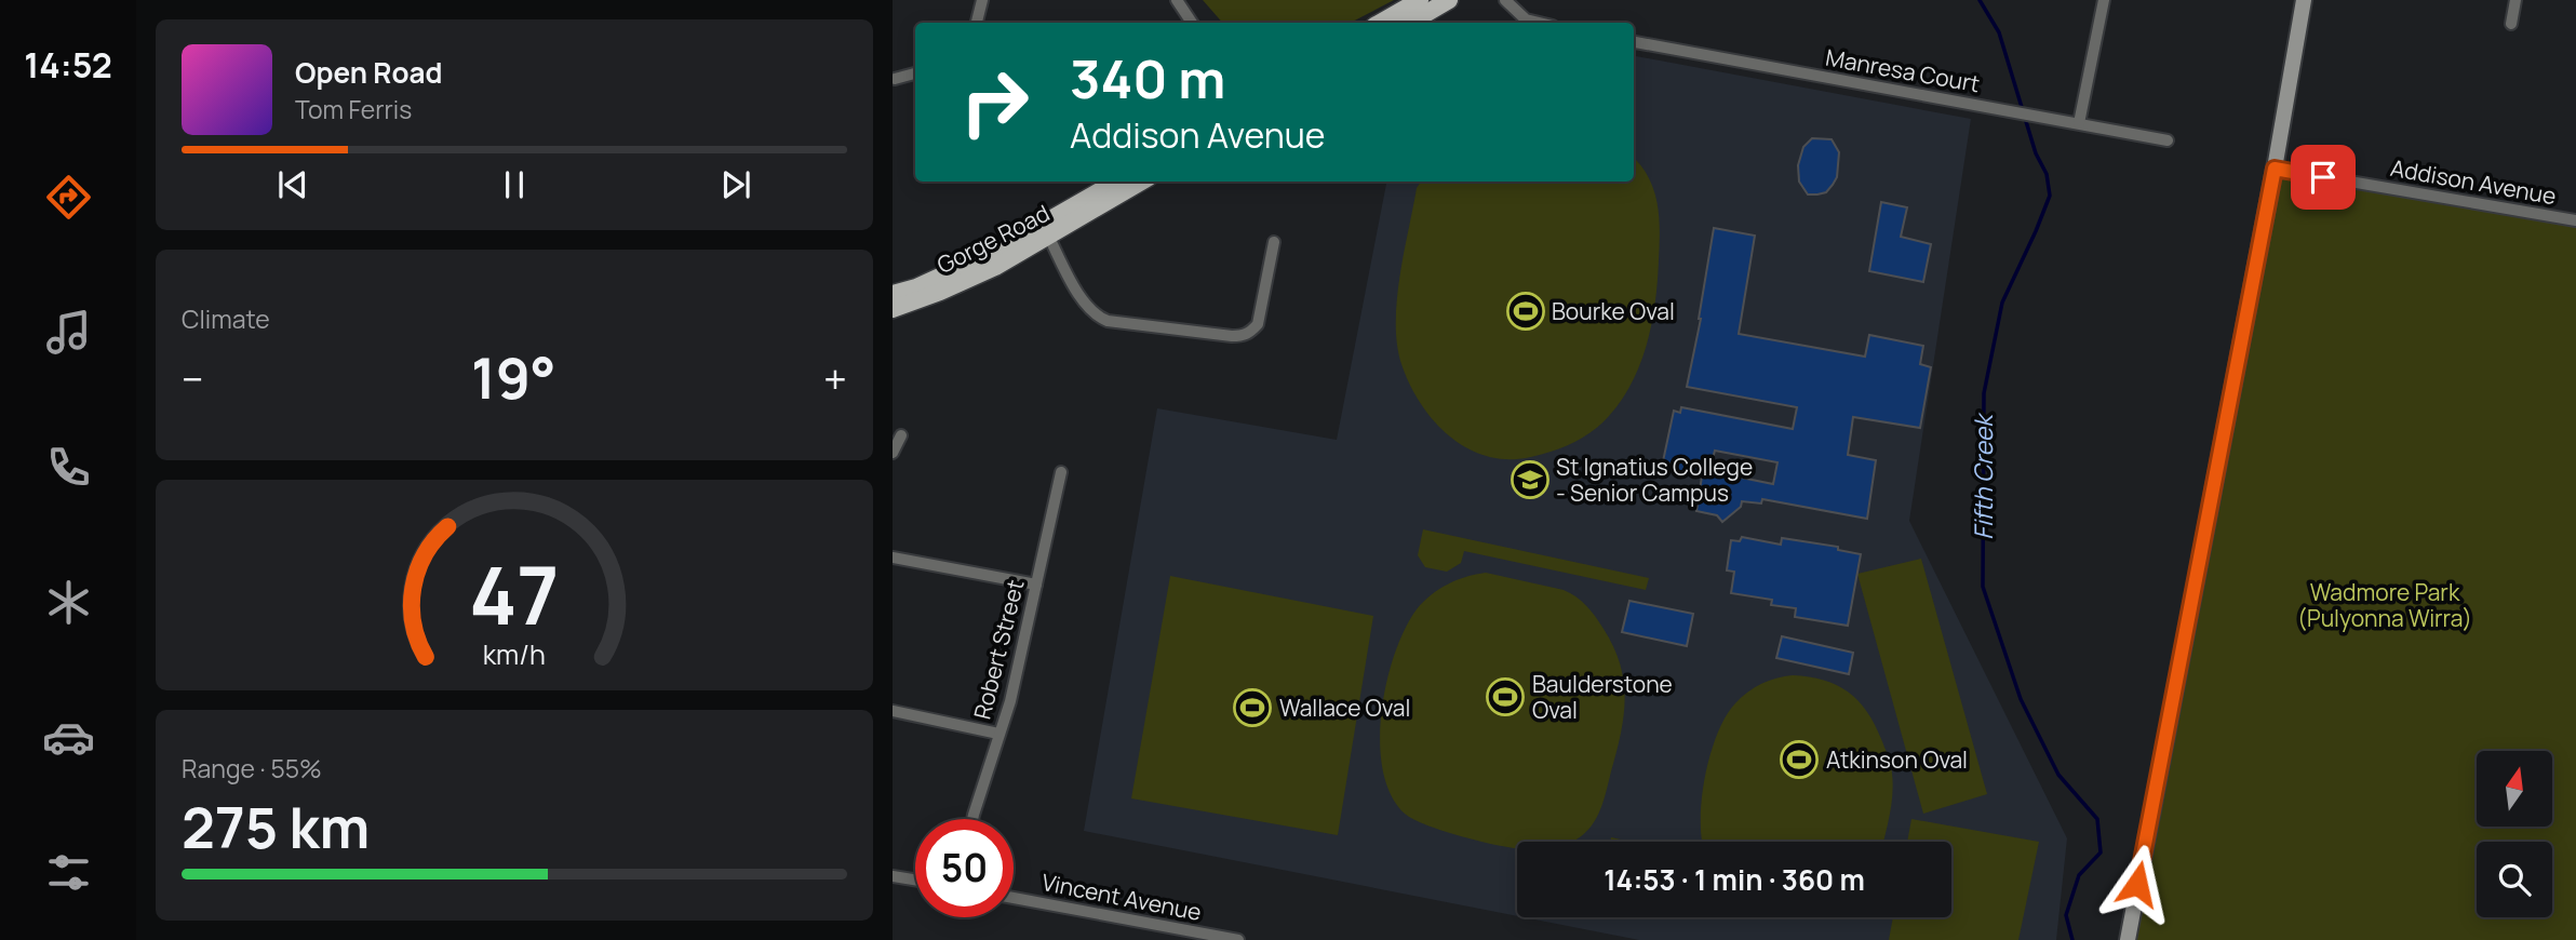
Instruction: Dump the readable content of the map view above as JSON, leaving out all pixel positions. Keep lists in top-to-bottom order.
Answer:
{
  "streets": {
    "main road": ["Gorge Road"],
    "street": [
      "Manresa Court",
      "Addison Avenue",
      "Robert Street",
      "Vincent Avenue"
    ]
  },
  "water": ["Fifth Creek"],
  "parks": ["Wadmore Park (Pulyonna Wirra)"],
  "places": {
    "sports": [
      "Bourke Oval",
      "Baulderstone Oval",
      "Wallace Oval",
      "Atkinson Oval"
    ],
    "school or university": ["St Ignatius College - Senior Campus"]
  },
  "north": "top",
  "page": {
    "tabs": "14:52",
    "turn": ["340 m", "Addison Avenue"],
    "song": ["Open Road", "Tom Ferris"],
    "tile": [
      "Climate",
      ["Range · 55%", "275 km"]
    ],
    "heat": ["−", "19°", "+"],
    "limit": "50",
    "trip": "14:53 · 1 min · 360 m",
    "gauge": ["47", "km/h"]
  }
}
